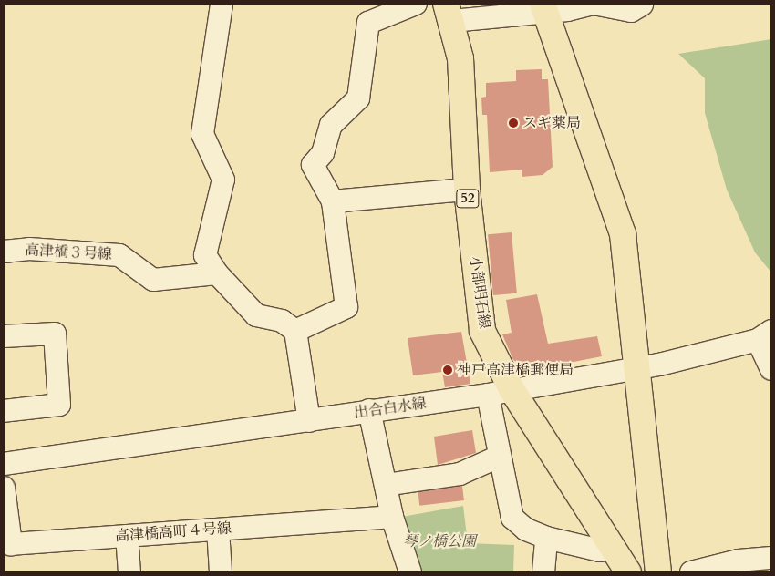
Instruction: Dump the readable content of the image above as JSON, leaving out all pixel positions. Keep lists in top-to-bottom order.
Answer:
{
  "streets": {
    "main road": ["52", "小部明石線"],
    "street": ["高津橋３号線", "出合白水線", "高津橋高町４号線"]
  },
  "crossings": [
    ["小部明石線", "出合白水線"]
  ],
  "parks": ["琴ノ橋公園"],
  "places": ["スギ薬局", "神戸高津橋郵便局"]
}
